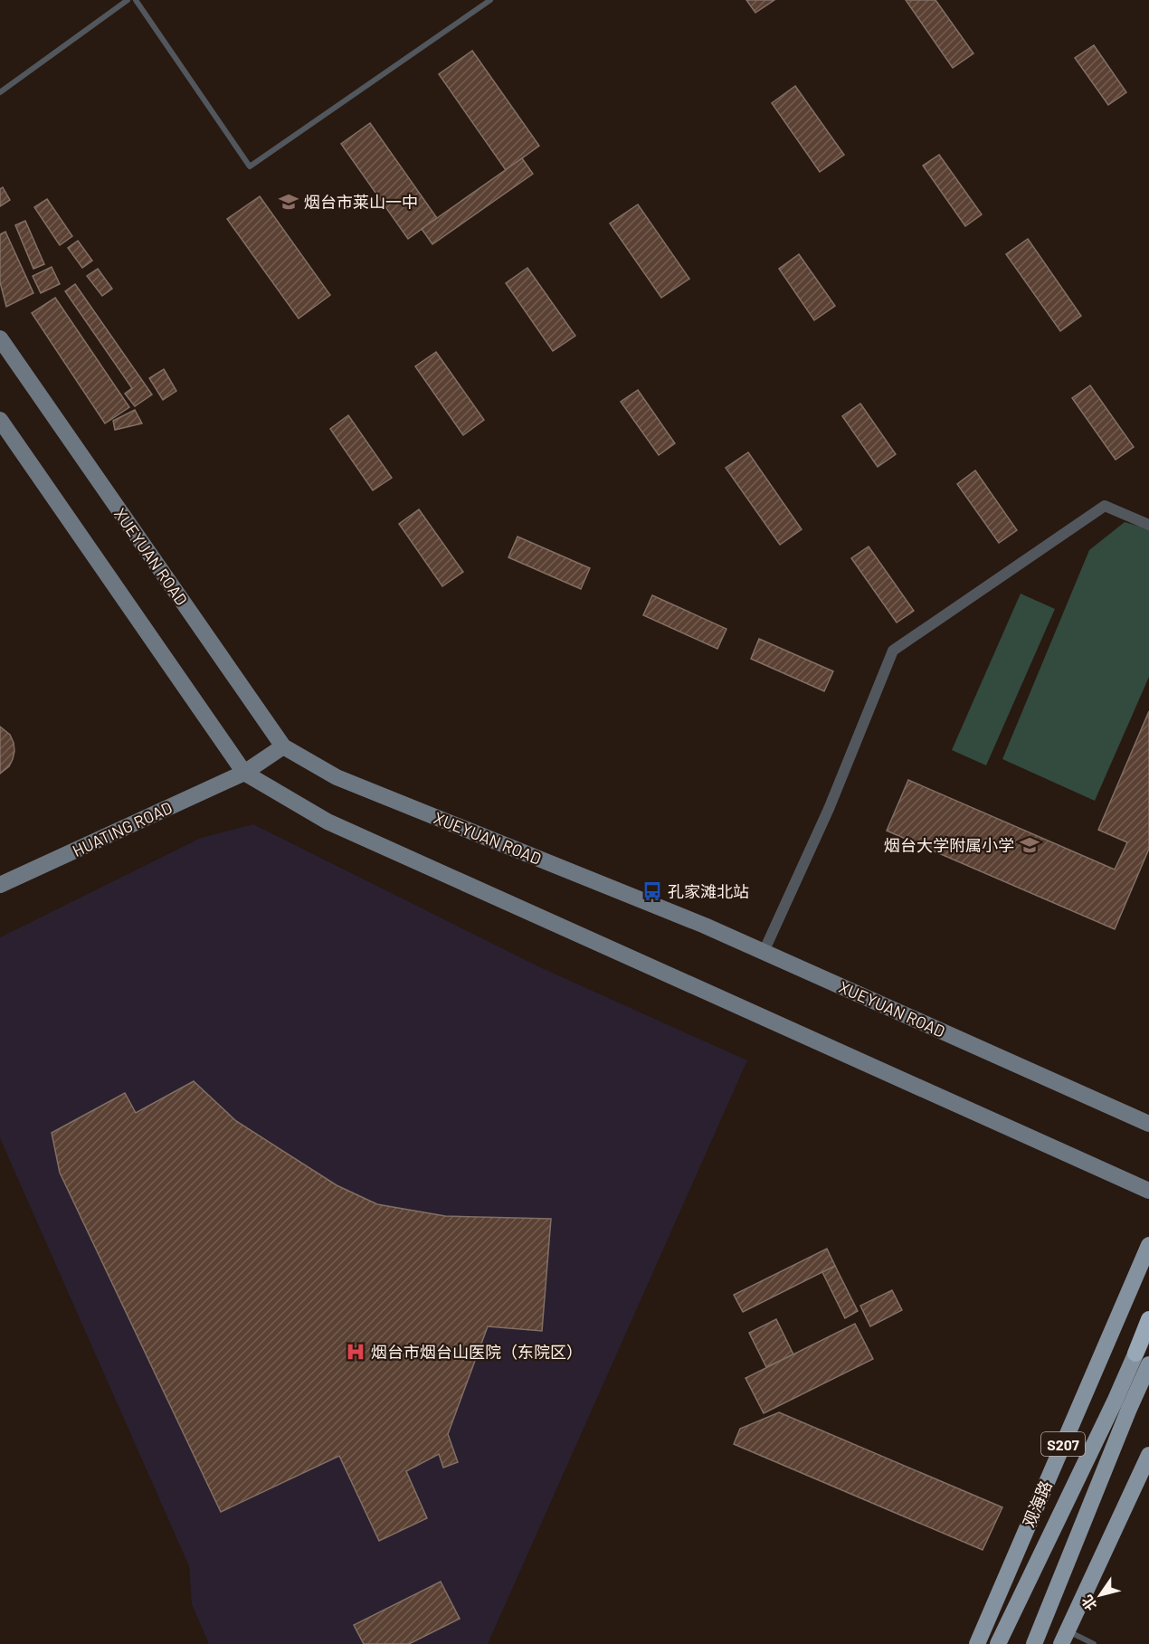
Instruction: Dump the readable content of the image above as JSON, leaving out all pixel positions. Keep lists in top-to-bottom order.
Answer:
{
  "streets": {
    "main road": [
      "XUEYUAN ROAD",
      "HUATING ROAD",
      "S207",
      "观海路"
    ]
  },
  "crossings": [
    ["XUEYUAN ROAD", "HUATING ROAD"]
  ],
  "places": {
    "school or university": ["烟台市莱山一中", "烟台大学附属小学"],
    "bus stop": ["孔家滩北站"],
    "hospital": ["烟台市烟台山医院（东院区）"]
  },
  "north": "bottom left"
}
